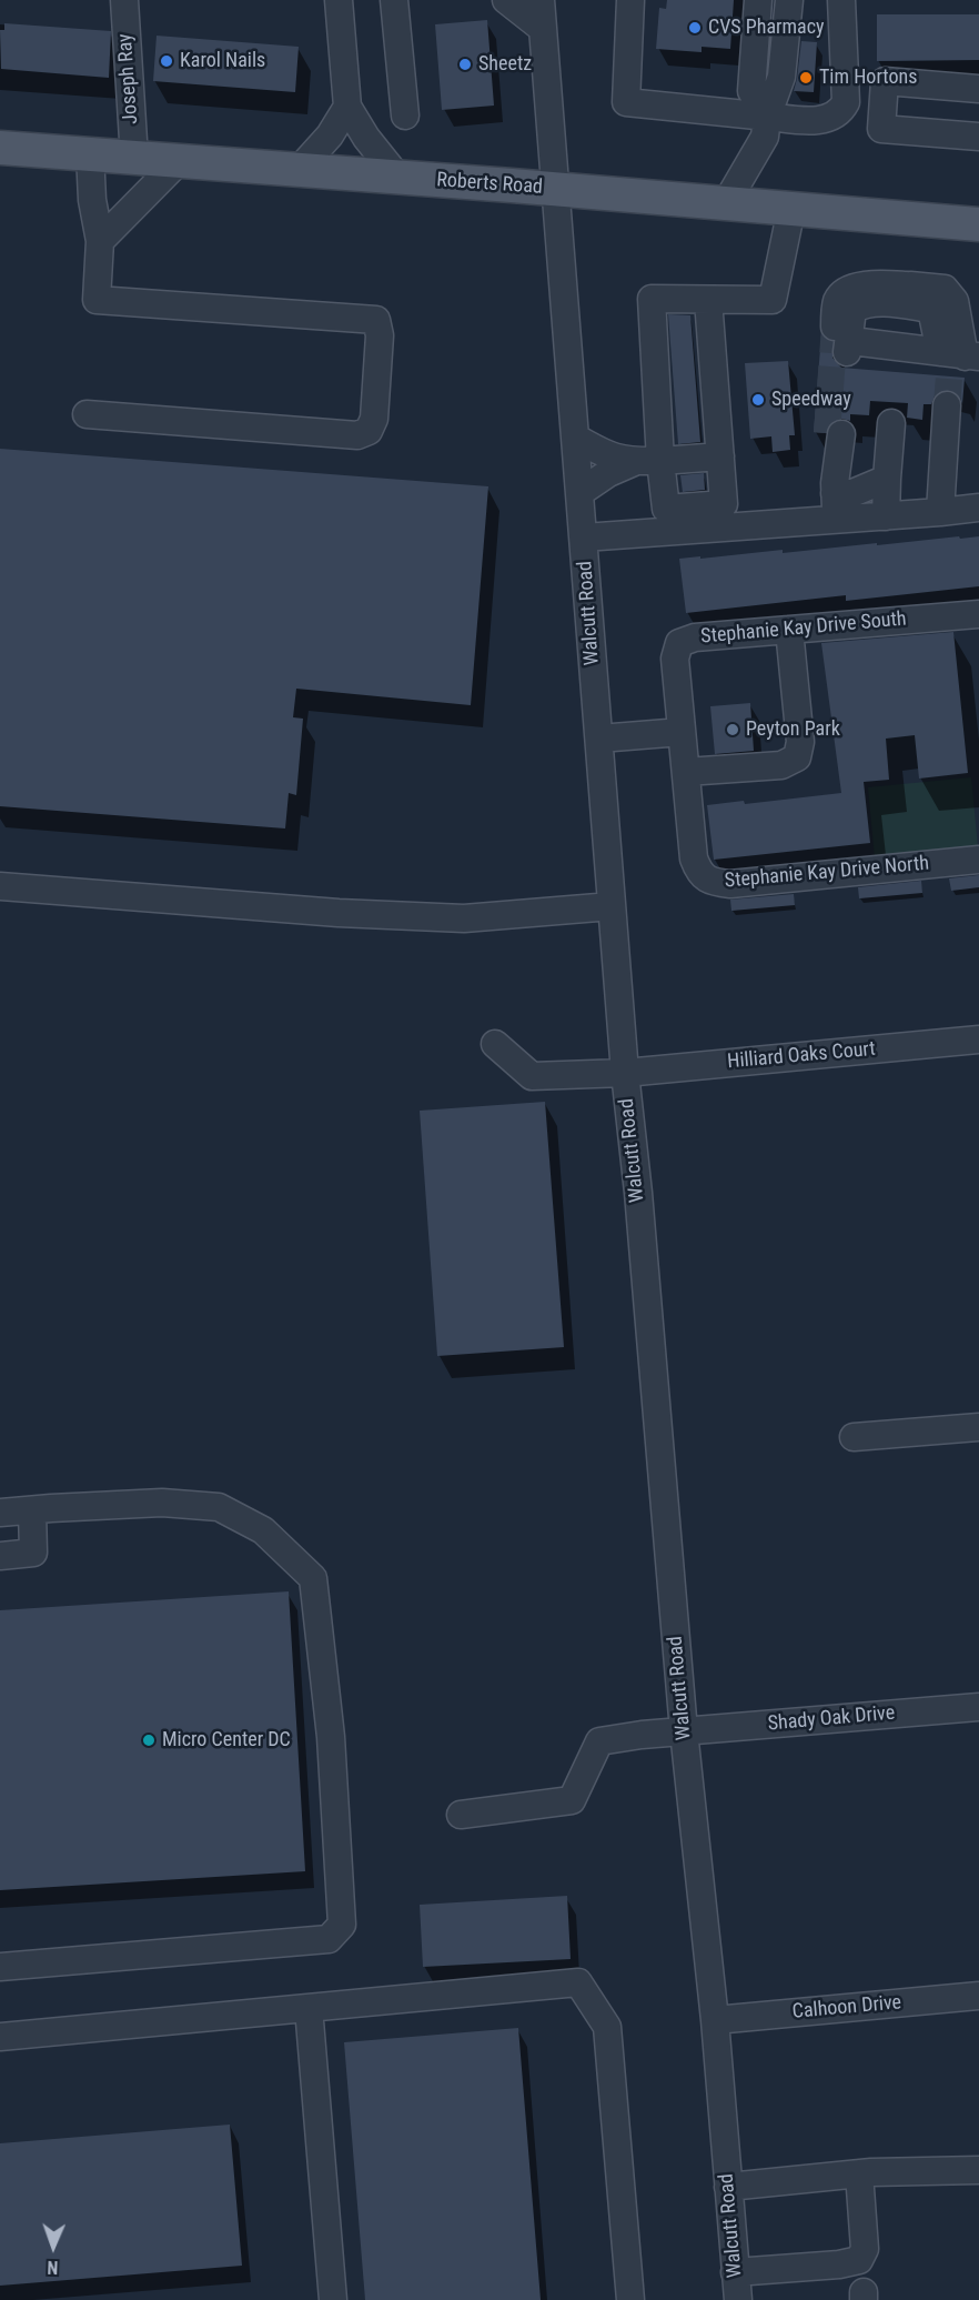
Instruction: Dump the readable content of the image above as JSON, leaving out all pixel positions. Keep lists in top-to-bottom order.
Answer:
{
  "streets": {
    "main road": ["Roberts Road"],
    "street": [
      "Joseph Ray",
      "Walcutt Road",
      "Stephanie Kay Drive South",
      "Stephanie Kay Drive North",
      "Hilliard Oaks Court",
      "Shady Oak Drive",
      "Calhoon Drive"
    ]
  },
  "crossings": [
    ["Joseph Ray", "Roberts Road"],
    ["Roberts Road", "Walcutt Road"],
    ["Walcutt Road", "Hilliard Oaks Court"],
    ["Walcutt Road", "Shady Oak Drive"],
    ["Walcutt Road", "Calhoon Drive"],
    ["Stephanie Kay Drive South", "Stephanie Kay Drive North"]
  ],
  "places": [
    "CVS Pharmacy",
    "Karol Nails",
    "Sheetz",
    "Tim Hortons",
    "Speedway",
    "Peyton Park",
    "Micro Center DC"
  ],
  "north": "bottom"
}
